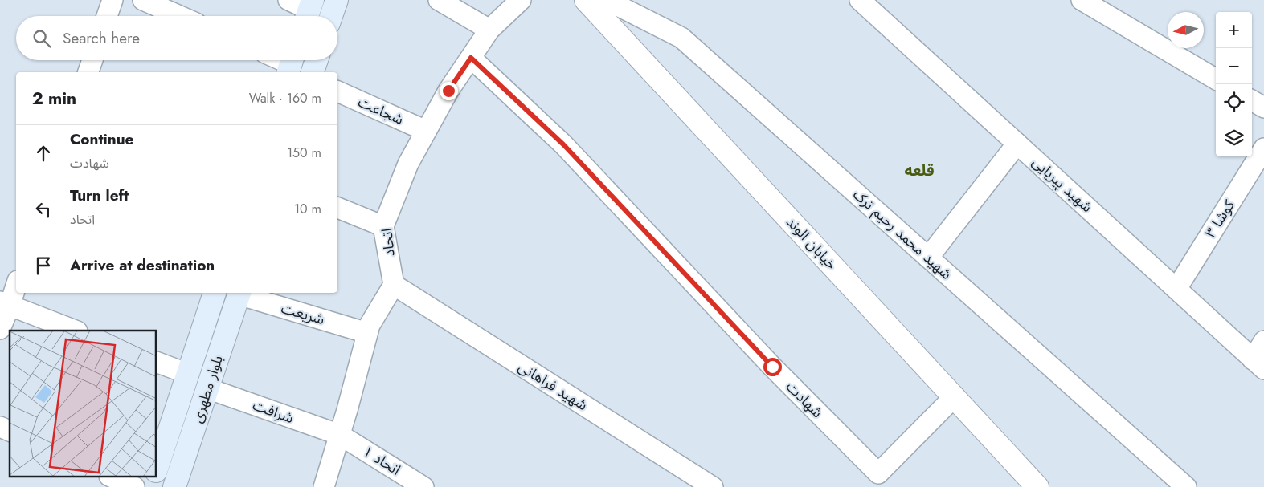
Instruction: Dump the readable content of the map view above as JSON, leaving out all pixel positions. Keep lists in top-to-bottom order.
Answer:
{
  "streets": {
    "main road": ["بلوار مطهری"],
    "street": [
      "شجاعت",
      "شهید پیریایی",
      "کوشا ۳",
      "شهید محمد رحیم ترک",
      "اتحاد",
      "خیابان الوند",
      "شریعت",
      "شهید فراهانی",
      "شهادت",
      "شرافت",
      "اتحاد ۱"
    ]
  },
  "crossings": [
    ["شجاعت", "اتحاد"],
    ["شهید پیریایی", "کوشا ۳"],
    ["اتحاد", "شهید فراهانی"],
    ["اتحاد", "شهادت"],
    ["خیابان الوند", "شهادت"],
    ["شریعت", "بلوار مطهری"],
    ["بلوار مطهری", "شرافت"],
    ["شرافت", "اتحاد ۱"]
  ],
  "districts": ["قلعه"],
  "north": "left",
  "page": {
    "map_buttons": ["+", "−"],
    "search": "Search here",
    "heading": ["2 min", "Walk · 160 m"],
    "list": [
      ["Continue", "شهادت", "150 m"],
      ["Turn left", "اتحاد", "10 m"],
      "Arrive at destination"
    ]
  }
}
